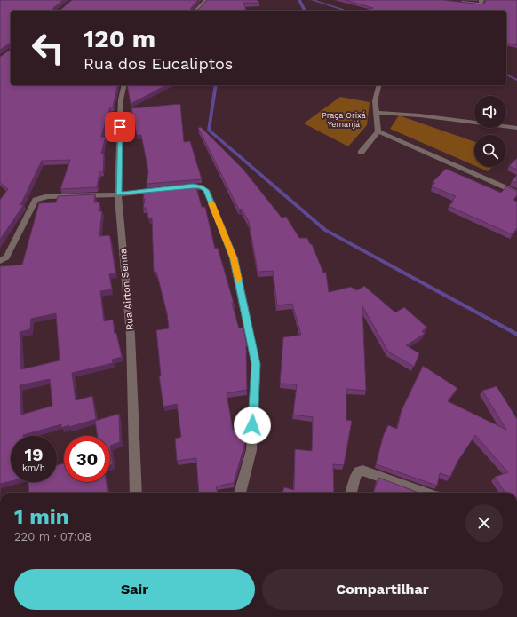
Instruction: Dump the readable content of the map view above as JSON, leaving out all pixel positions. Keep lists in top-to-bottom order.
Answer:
{
  "streets": {
    "street": ["Rua Airton Senna"]
  },
  "parks": ["Praça Orixá Yemanjá"],
  "page": {
    "turn": ["120 m", "Rua dos Eucaliptos"],
    "speed": "19 km/h",
    "limit": "30",
    "heading": ["1 min", "220 m · 07:08"],
    "buttons": ["Sair", "Compartilhar"]
  }
}
